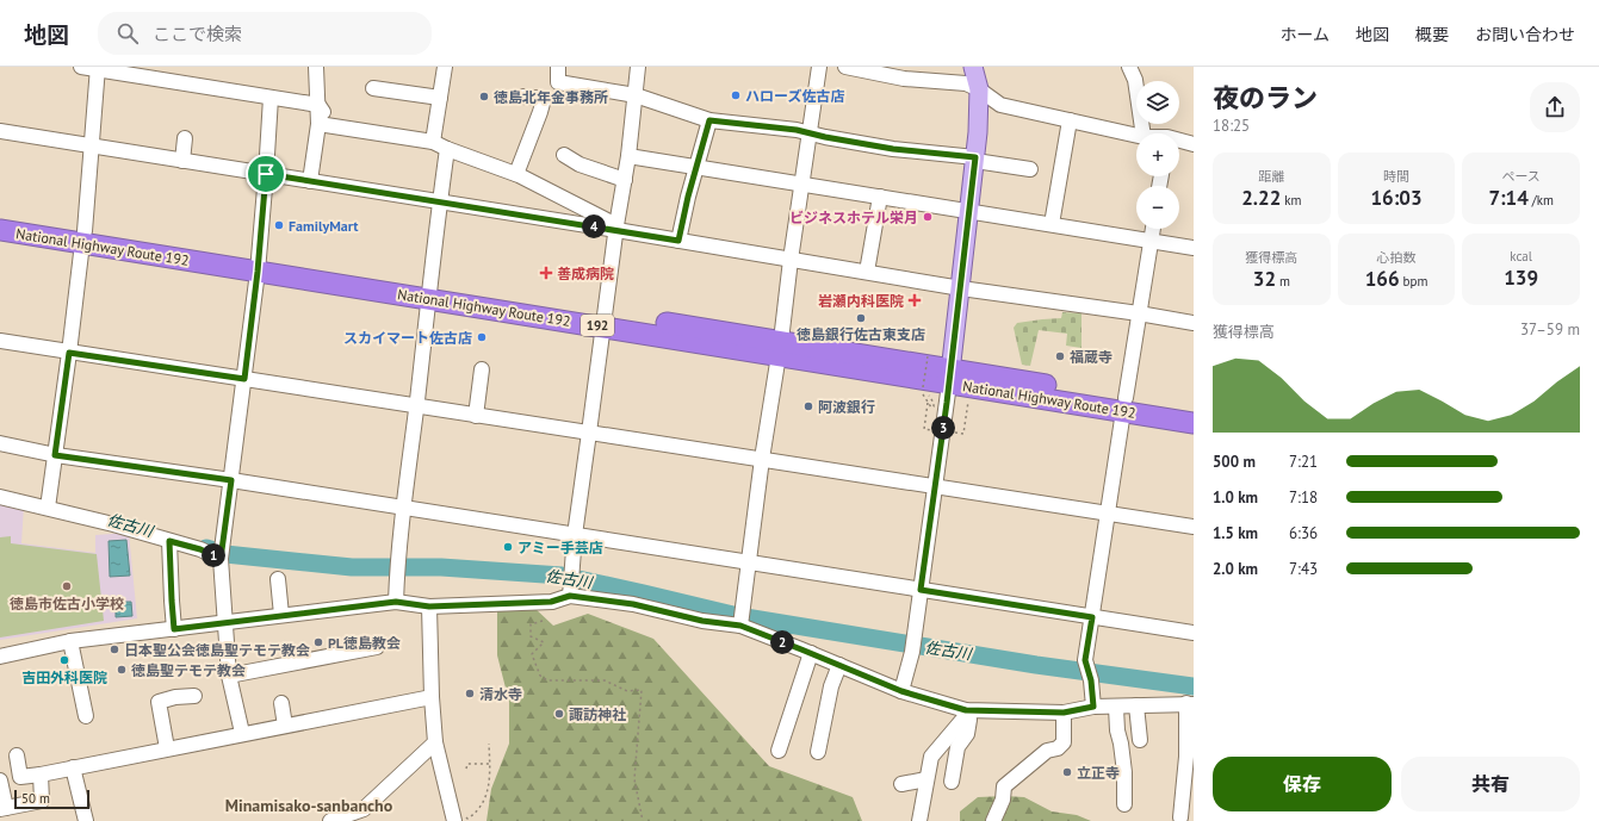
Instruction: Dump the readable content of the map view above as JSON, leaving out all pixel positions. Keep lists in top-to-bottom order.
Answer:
{
  "streets": {
    "highway": ["National Highway Route 192", "192"]
  },
  "districts": ["Minamisako-sanbancho"],
  "water": ["佐古川"],
  "places": {
    "other": [
      "ハローズ佐古店",
      "徳島北年金事務所",
      "ビジネスホテル栄月",
      "FamilyMart",
      "徳島銀行佐古東支店",
      "スカイマート佐古店",
      "福蔵寺",
      "阿波銀行",
      "アミー手芸店",
      "徳島市佐古小学校",
      "PL徳島教会",
      "日本聖公会徳島聖テモテ教会",
      "吉田外科医院",
      "徳島聖テモテ教会",
      "清水寺",
      "諏訪神社",
      "立正寺"
    ],
    "health": ["善成病院", "岩瀬内科医院"]
  },
  "scale_bar": "50 m",
  "page": {
    "header": "地図",
    "search": "ここで検索",
    "nav": [
      "ホーム",
      "地図",
      "概要",
      "お問い合わせ"
    ],
    "heading": ["夜のラン", "18:25"],
    "map_buttons": ["+", "−"],
    "stats": [
      ["距離", "2.22 km"],
      ["時間", "16:03"],
      ["ペース", "7:14 /km"],
      ["獲得標高", "32 m"],
      ["心拍数", "166 bpm"],
      ["kcal", "139"]
    ],
    "pins": [
      "4",
      "3",
      "1",
      "2"
    ],
    "chart": ["獲得標高", "37–59 m"],
    "list": [
      {
        "name": "500 m",
        "note": "7:21"
      },
      {
        "name": "1.0 km",
        "note": "7:18"
      },
      {
        "name": "1.5 km",
        "note": "6:36"
      },
      {
        "name": "2.0 km",
        "note": "7:43"
      }
    ],
    "buttons": ["保存", "共有"],
    "scale": "50 m"
  }
}
